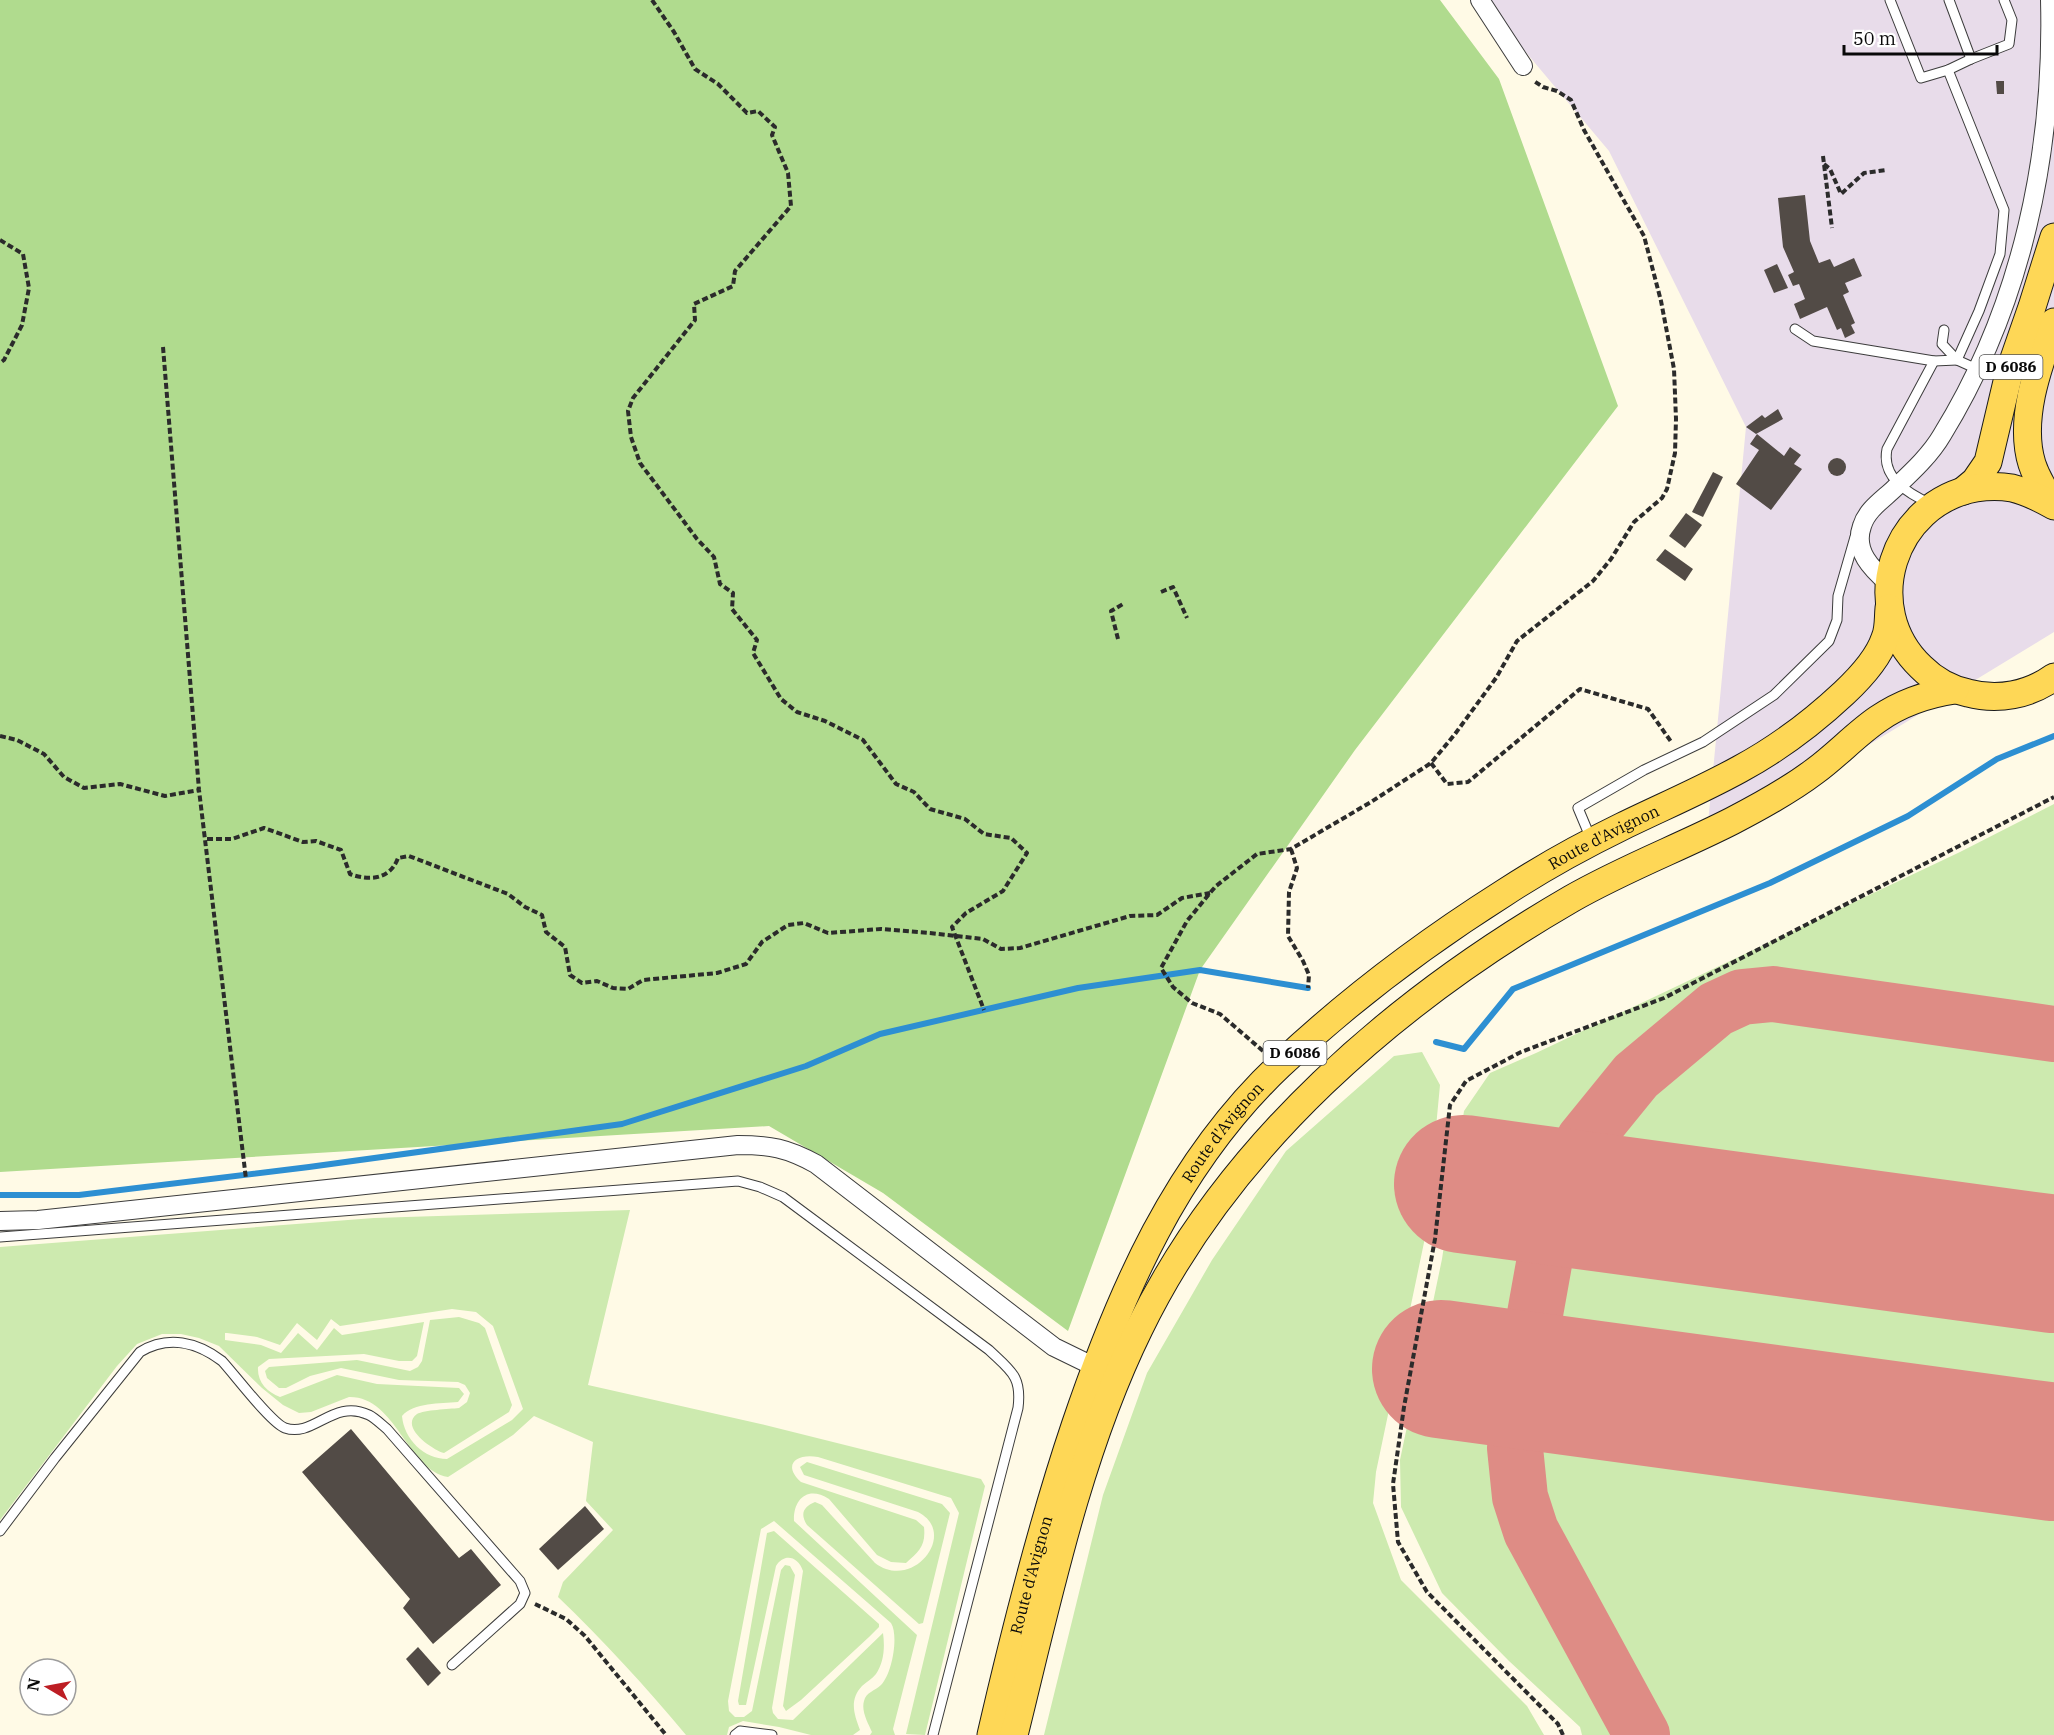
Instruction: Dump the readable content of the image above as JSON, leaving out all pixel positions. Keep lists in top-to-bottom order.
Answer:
{
  "streets": {
    "main road": ["D 6086", "Route d'Avignon"]
  },
  "crossings": [
    ["D 6086", "Route d'Avignon"]
  ],
  "scale_bar": "50 m",
  "north": "left"
}
